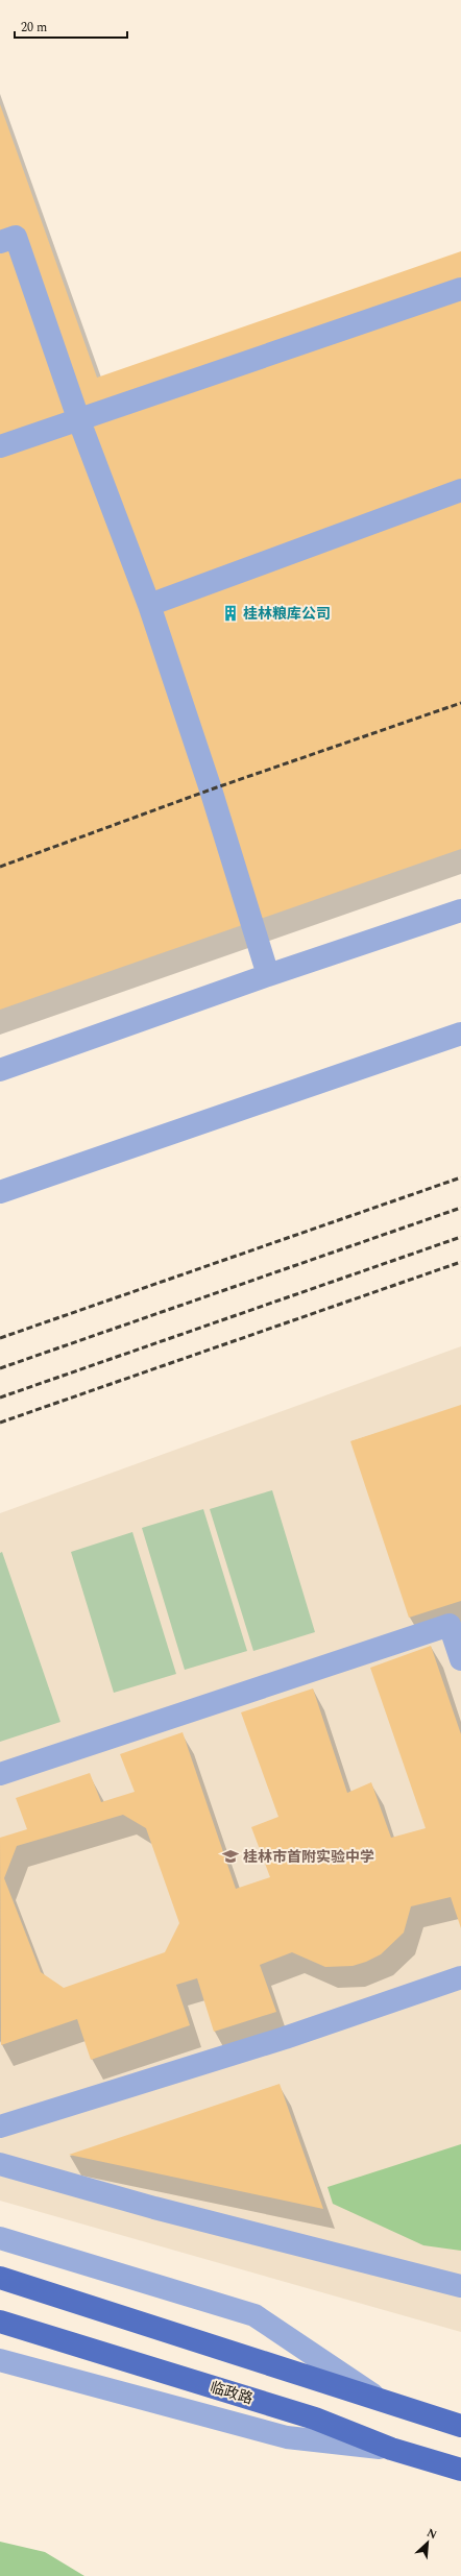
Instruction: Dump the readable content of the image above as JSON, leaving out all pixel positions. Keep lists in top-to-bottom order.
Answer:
{
  "streets": {
    "main road": ["临政路"]
  },
  "places": {
    "building": ["桂林粮库公司"],
    "school or university": ["桂林市首附实验中学"]
  },
  "scale_bar": "20 m",
  "north": "top right"
}
